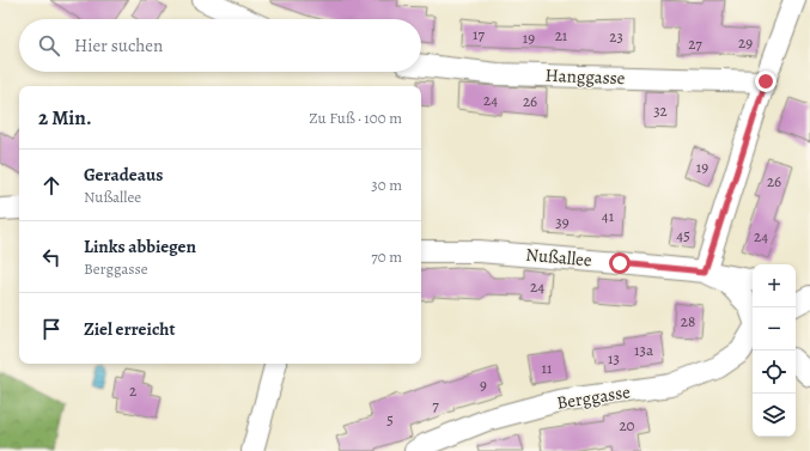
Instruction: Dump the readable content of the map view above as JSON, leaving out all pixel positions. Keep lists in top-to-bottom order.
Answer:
{
  "streets": {
    "street": ["Hanggasse", "Nußallee", "Berggasse"]
  },
  "crossings": [
    ["Nußallee", "Berggasse"]
  ],
  "house_numbers": [
    "17",
    "21",
    "23",
    "19",
    "29",
    "27",
    "24",
    "26",
    "32",
    "19",
    "26",
    "41",
    "39",
    "45",
    "24",
    "24",
    "28",
    "13a",
    "13",
    "11",
    "9",
    "2",
    "7",
    "5",
    "20"
  ],
  "page": {
    "search": "Hier suchen",
    "heading": ["2 Min.", "Zu Fuß · 100 m"],
    "list": [
      ["Geradeaus", "Nußallee", "30 m"],
      ["Links abbiegen", "Berggasse", "70 m"],
      "Ziel erreicht"
    ],
    "map_buttons": ["+", "−"]
  }
}
